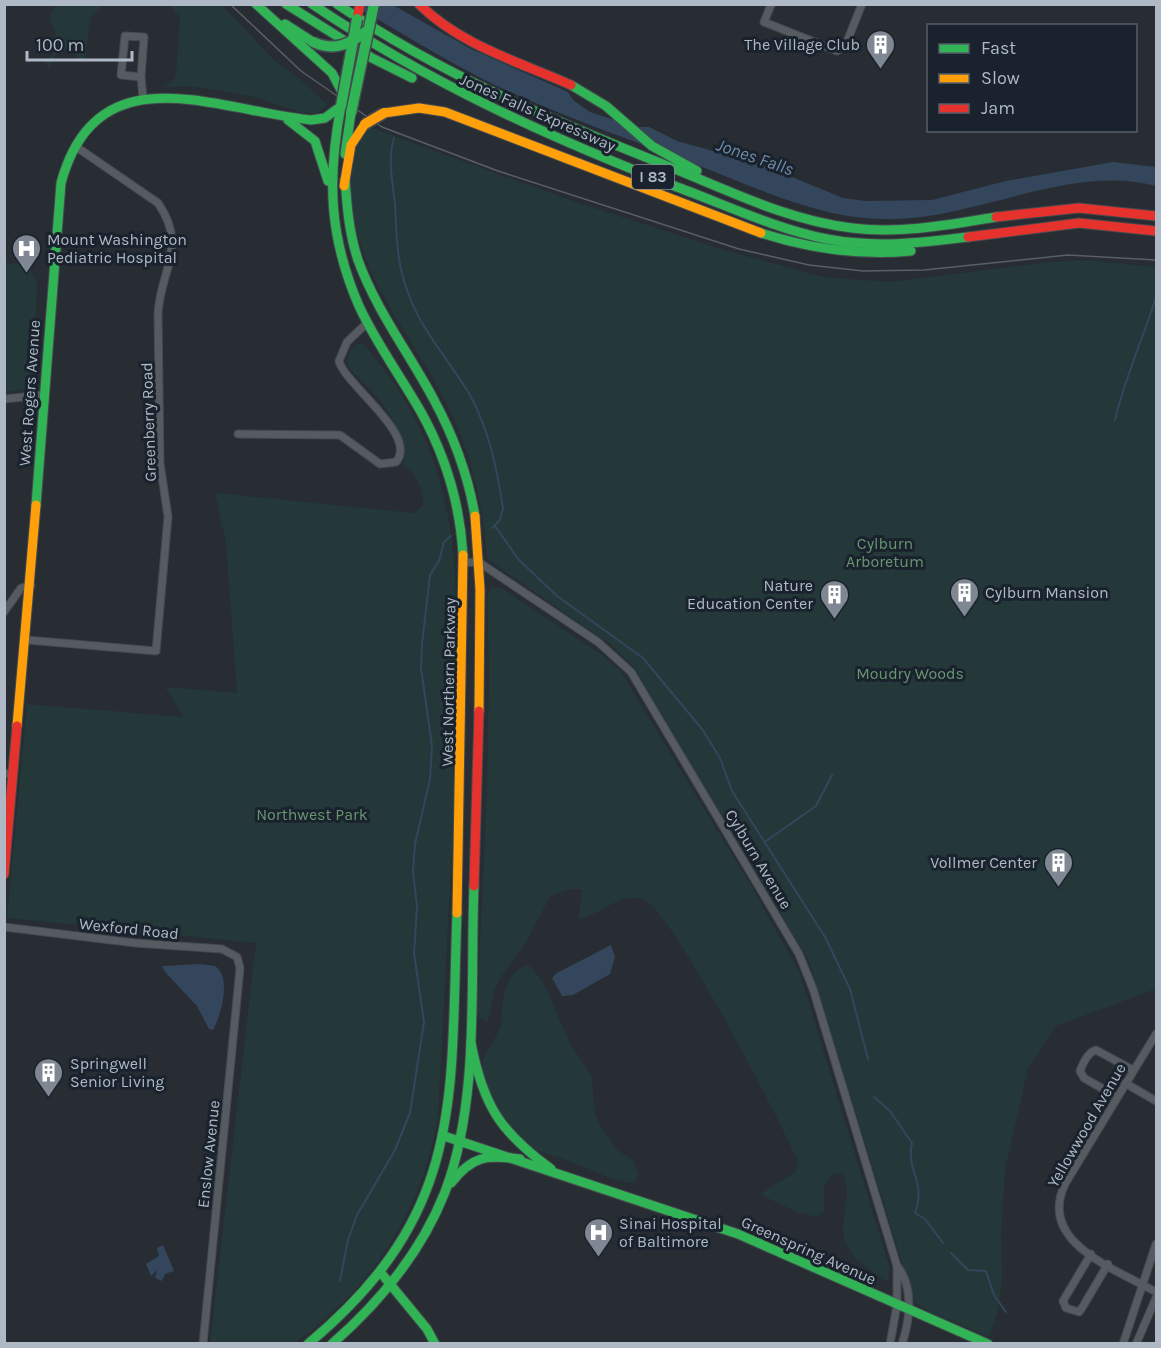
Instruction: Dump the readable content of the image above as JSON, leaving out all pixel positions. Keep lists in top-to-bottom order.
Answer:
{
  "streets": {
    "main road": [
      "Jones Falls Expressway",
      "I 83",
      "West Rogers Avenue",
      "West Northern Parkway",
      "Greenspring Avenue"
    ],
    "street": [
      "Greenberry Road",
      "Cylburn Avenue",
      "Wexford Road",
      "Yellowwood Avenue",
      "Enslow Avenue"
    ]
  },
  "crossings": [
    ["West Rogers Avenue", "Greenberry Road"],
    ["West Rogers Avenue", "West Northern Parkway"],
    ["West Northern Parkway", "Cylburn Avenue"],
    ["West Northern Parkway", "Greenspring Avenue"],
    ["Cylburn Avenue", "Greenspring Avenue"],
    ["Wexford Road", "Enslow Avenue"]
  ],
  "water": ["Jones Falls"],
  "parks": ["Cylburn Arboretum", "Moudry Woods", "Northwest Park"],
  "places": {
    "building": [
      "The Village Club",
      "Cylburn Mansion",
      "Nature Education Center",
      "Vollmer Center",
      "Springwell Senior Living"
    ],
    "hospital": ["Mount Washington Pediatric Hospital", "Sinai Hospital of Baltimore"]
  },
  "legend": ["Fast", "Slow", "Jam"],
  "scale_bar": "100 m"
}
